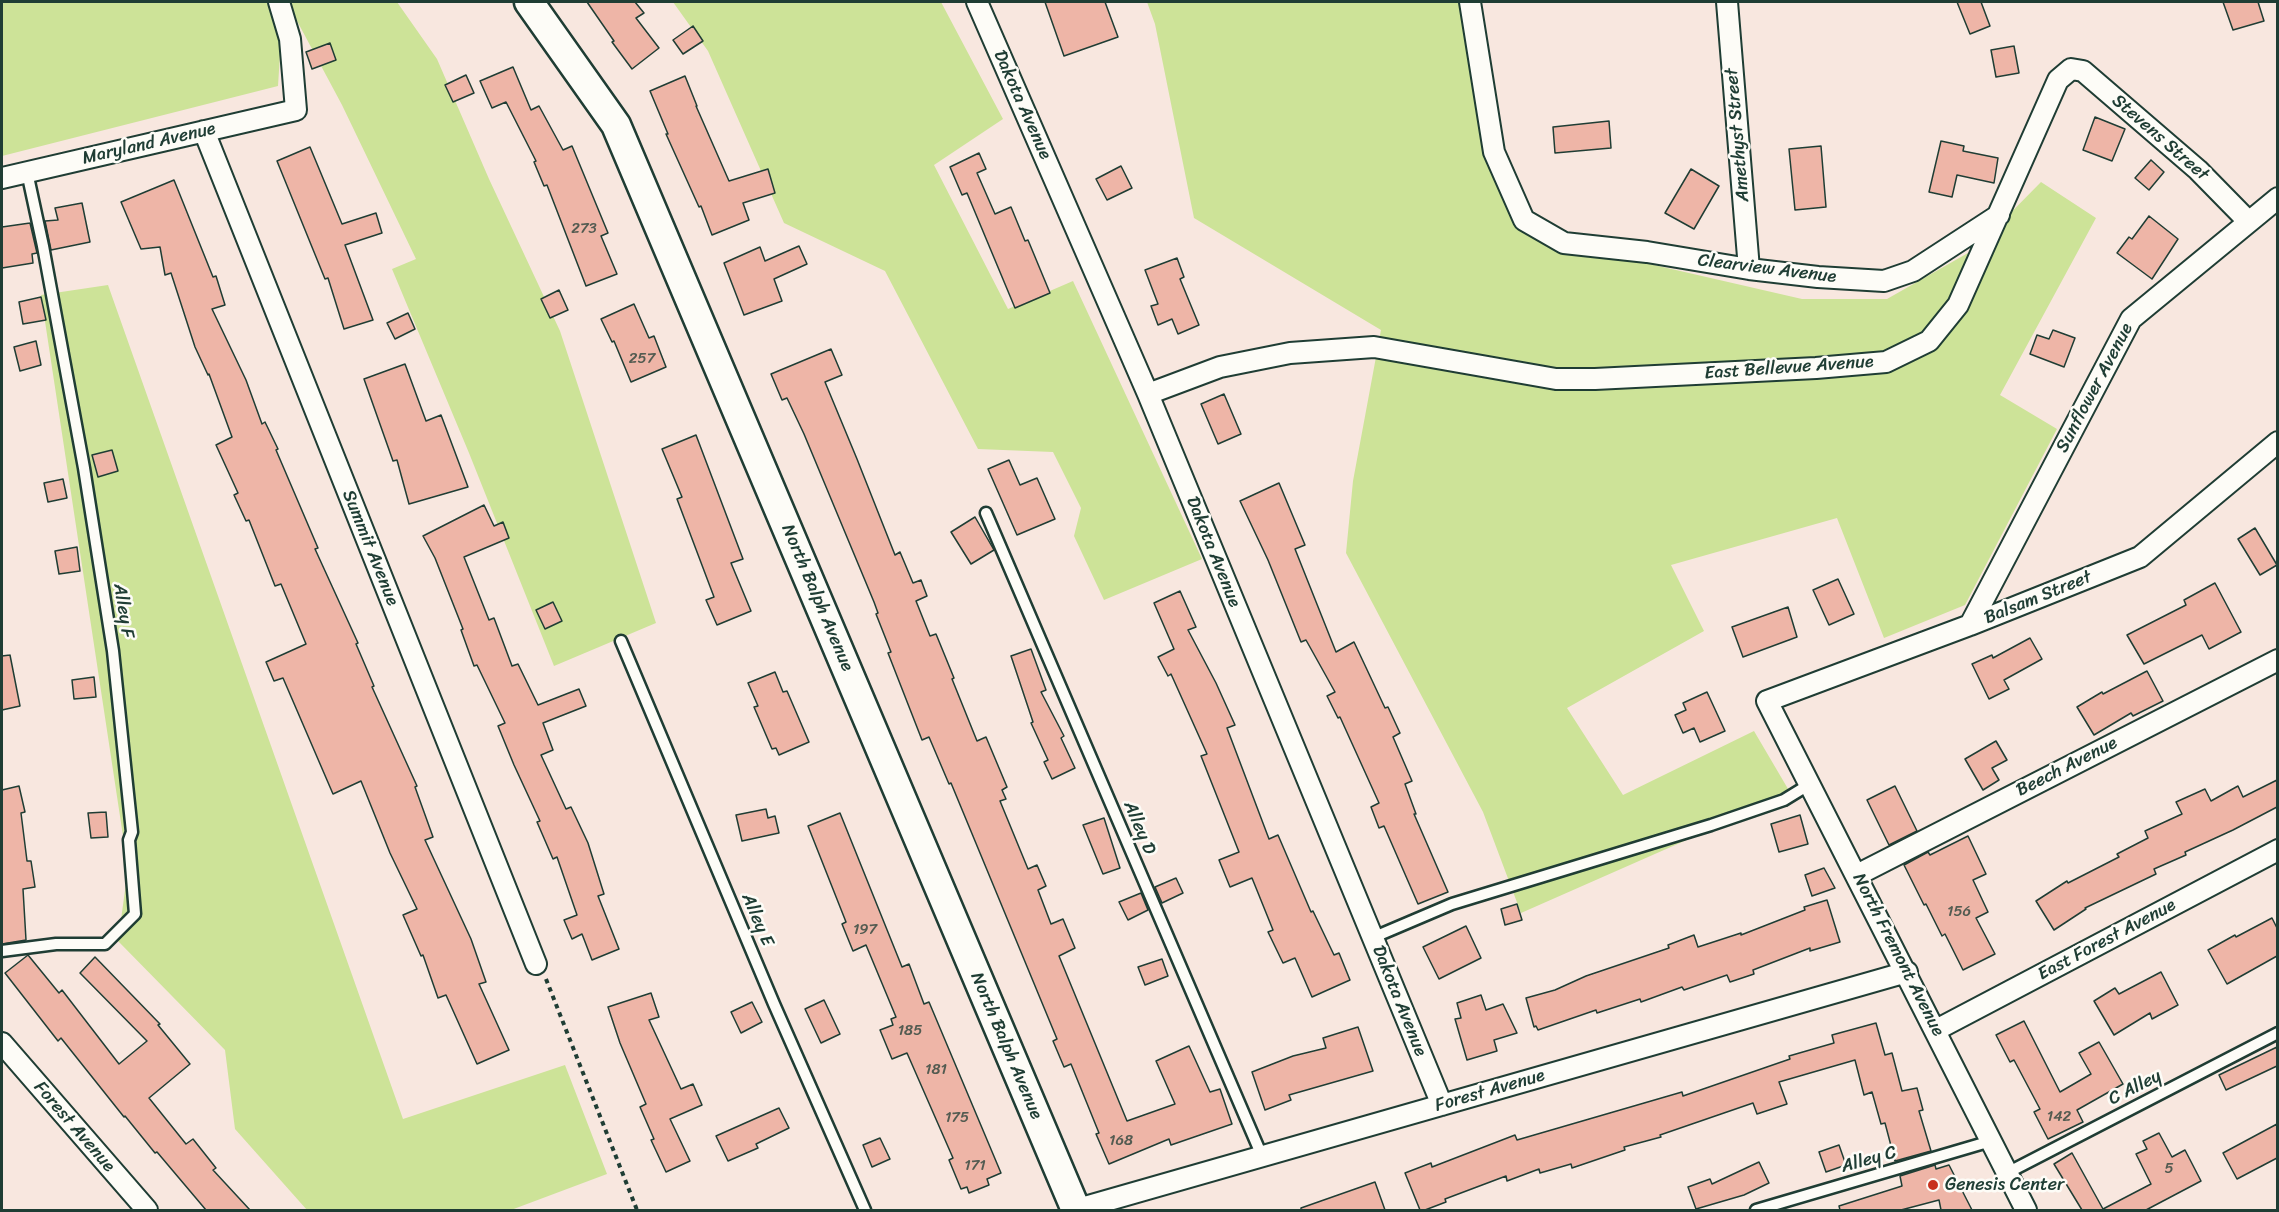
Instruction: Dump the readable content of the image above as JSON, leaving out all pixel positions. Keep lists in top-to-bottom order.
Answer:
{
  "streets": {
    "street": [
      "Dakota Avenue",
      "Amethyst Street",
      "Stevens Street",
      "Maryland Avenue",
      "Clearview Avenue",
      "East Bellevue Avenue",
      "Sunflower Avenue",
      "Summit Avenue",
      "North Balph Avenue",
      "Balsam Street",
      "Beech Avenue",
      "East Forest Avenue",
      "North Fremont Avenue",
      "Forest Avenue"
    ],
    "lane": [
      "Alley F",
      "Alley D",
      "Alley E",
      "C Alley",
      "Alley C"
    ]
  },
  "crossings": [
    ["Dakota Avenue", "East Bellevue Avenue"],
    ["Dakota Avenue", "Forest Avenue"],
    ["Amethyst Street", "Clearview Avenue"],
    ["Stevens Street", "East Bellevue Avenue"],
    ["Stevens Street", "Sunflower Avenue"],
    ["Maryland Avenue", "Summit Avenue"],
    ["Maryland Avenue", "Alley F"],
    ["Clearview Avenue", "East Bellevue Avenue"],
    ["Sunflower Avenue", "Balsam Street"],
    ["North Balph Avenue", "Forest Avenue"],
    ["Balsam Street", "North Fremont Avenue"],
    ["Beech Avenue", "North Fremont Avenue"],
    ["Alley D", "Forest Avenue"],
    ["East Forest Avenue", "North Fremont Avenue"],
    ["North Fremont Avenue", "C Alley"],
    ["North Fremont Avenue", "Forest Avenue"],
    ["North Fremont Avenue", "Alley C"]
  ],
  "places": ["Genesis Center"],
  "house_numbers": [
    "273",
    "257",
    "156",
    "197",
    "185",
    "181",
    "142",
    "175",
    "168",
    "171",
    "5"
  ]
}
